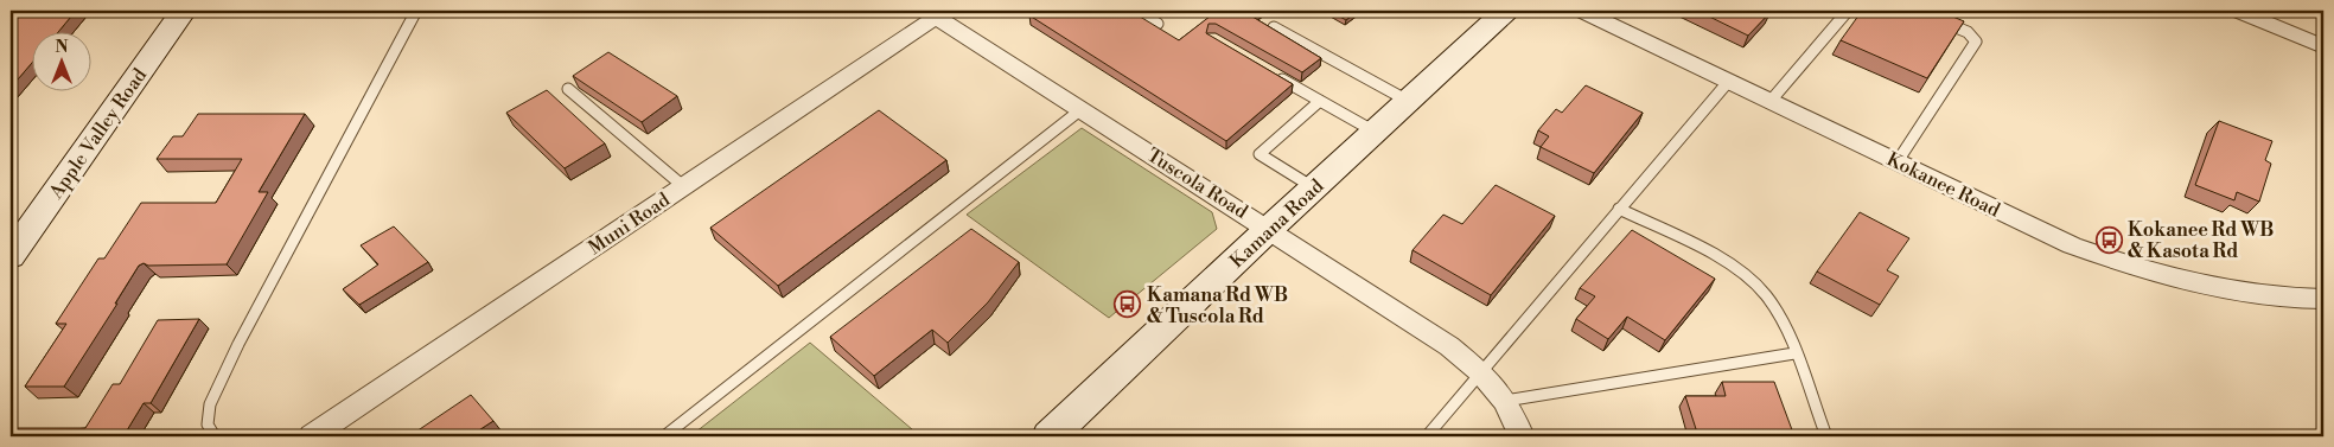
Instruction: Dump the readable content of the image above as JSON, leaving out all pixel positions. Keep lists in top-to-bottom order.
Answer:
{
  "streets": {
    "street": [
      "Apple Valley Road",
      "Tuscola Road",
      "Kokanee Road",
      "Muni Road",
      "Kamana Road"
    ]
  },
  "crossings": [
    ["Tuscola Road", "Muni Road"],
    ["Tuscola Road", "Kamana Road"]
  ],
  "places": {
    "bus stop": ["Kokanee Rd WB & Kasota Rd", "Kamana Rd WB & Tuscola Rd"]
  },
  "north": "top"
}
